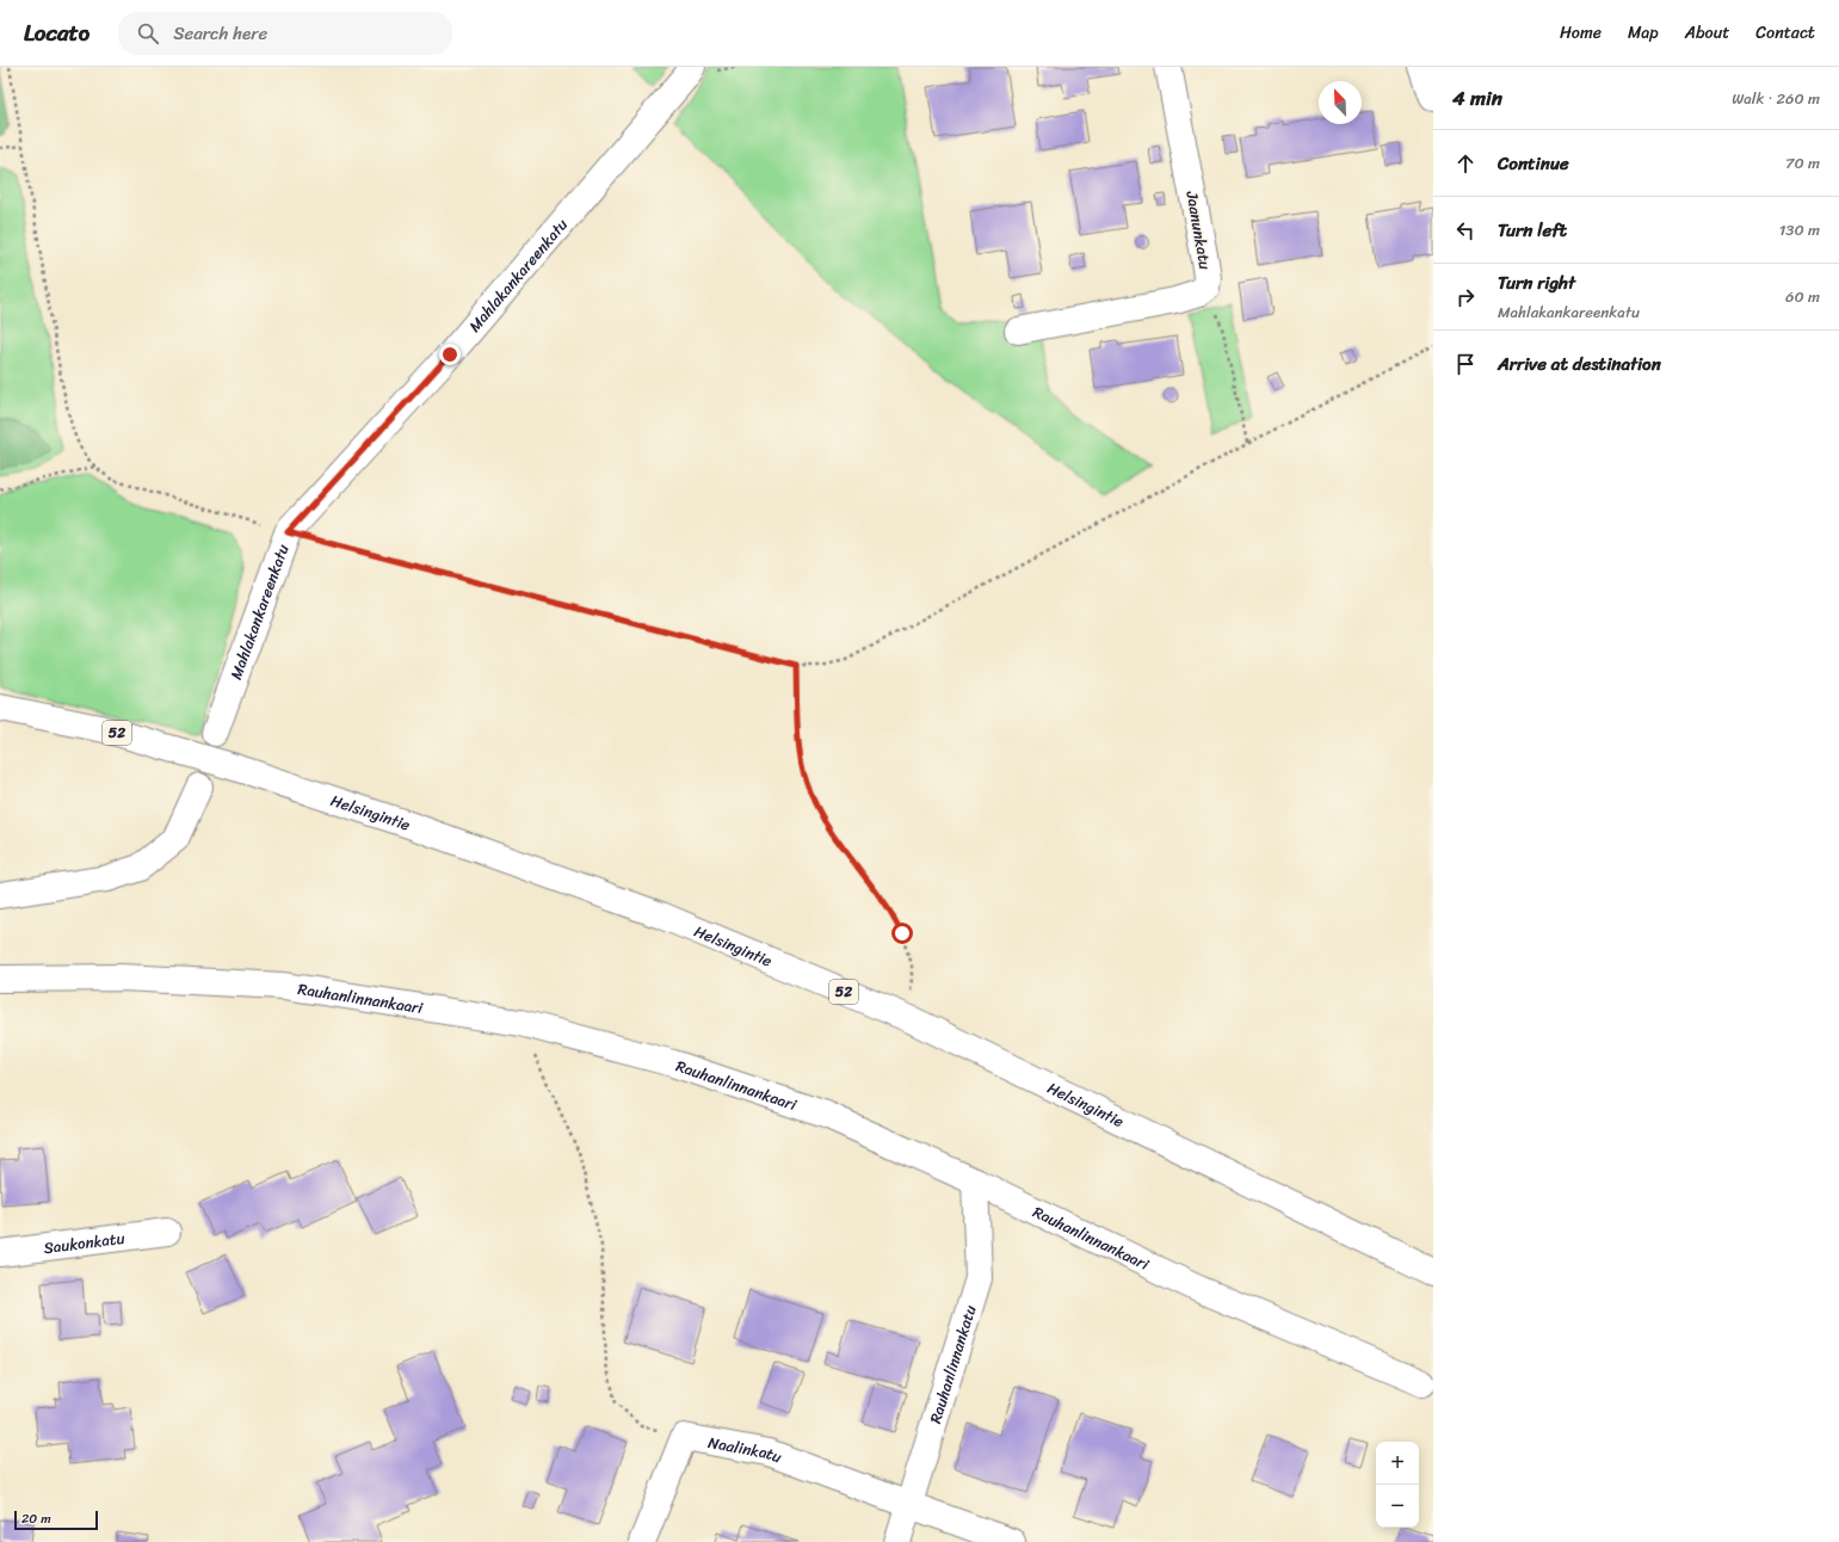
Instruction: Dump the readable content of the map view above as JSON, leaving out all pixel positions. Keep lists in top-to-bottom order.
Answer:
{
  "streets": {
    "street": [
      "Jaanunkatu",
      "Mahlakankareenkatu",
      "52",
      "Helsingintie",
      "Rauhanlinnankaari",
      "Saukonkatu",
      "Rauhanlinnankatu",
      "Naalinkatu"
    ]
  },
  "crossings": [
    ["Rauhanlinnankaari", "Rauhanlinnankatu"],
    ["Rauhanlinnankatu", "Naalinkatu"]
  ],
  "scale_bar": "20 m",
  "north": "top left",
  "page": {
    "header": "Locato",
    "search": "Search here",
    "nav": [
      "Home",
      "Map",
      "About",
      "Contact"
    ],
    "heading": ["4 min", "Walk · 260 m"],
    "list": [
      ["Continue", "70 m"],
      ["Turn left", "130 m"],
      ["Turn right", "Mahlakankareenkatu", "60 m"],
      "Arrive at destination"
    ],
    "map_buttons": ["+", "−"],
    "scale": "20 m"
  }
}
